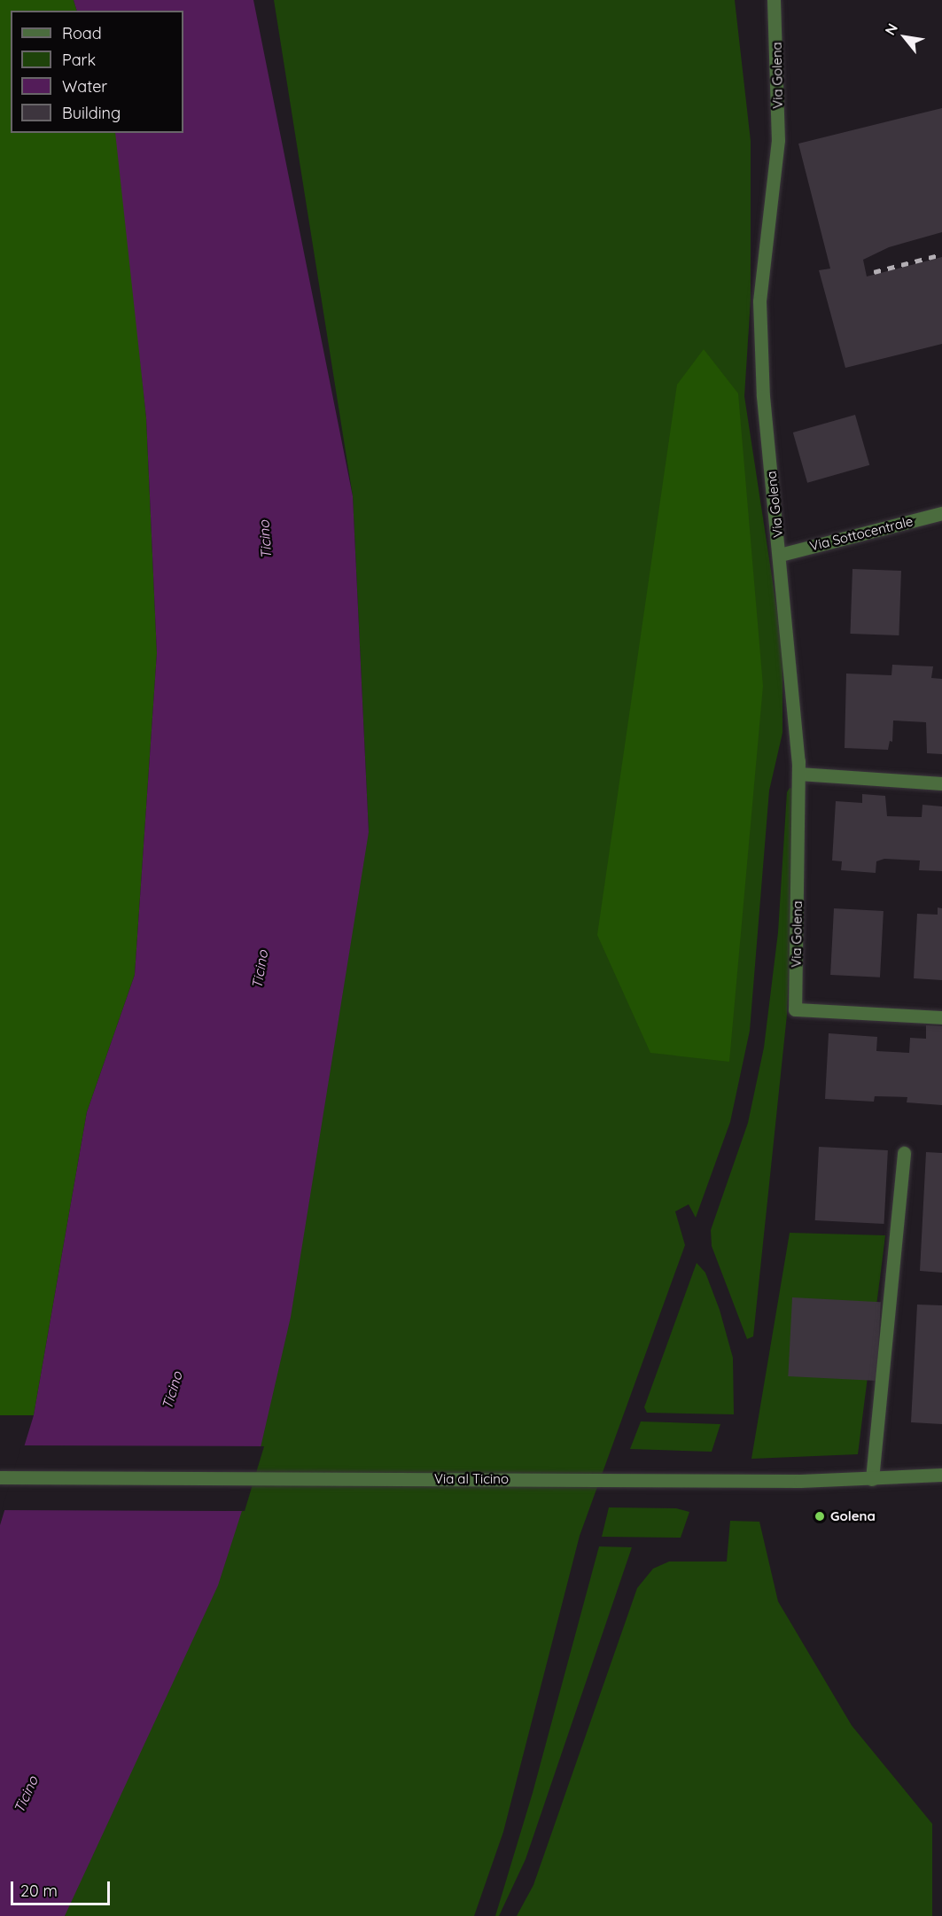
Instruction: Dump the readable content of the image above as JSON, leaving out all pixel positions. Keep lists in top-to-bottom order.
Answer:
{
  "streets": {
    "street": ["Via Golena", "Via Sottocentrale", "Via al Ticino"]
  },
  "crossings": [
    ["Via Golena", "Via Sottocentrale"]
  ],
  "water": ["Ticino"],
  "places": ["Golena"],
  "legend": [
    "Road",
    "Park",
    "Water",
    "Building"
  ],
  "scale_bar": "20 m",
  "north": "top left"
}
